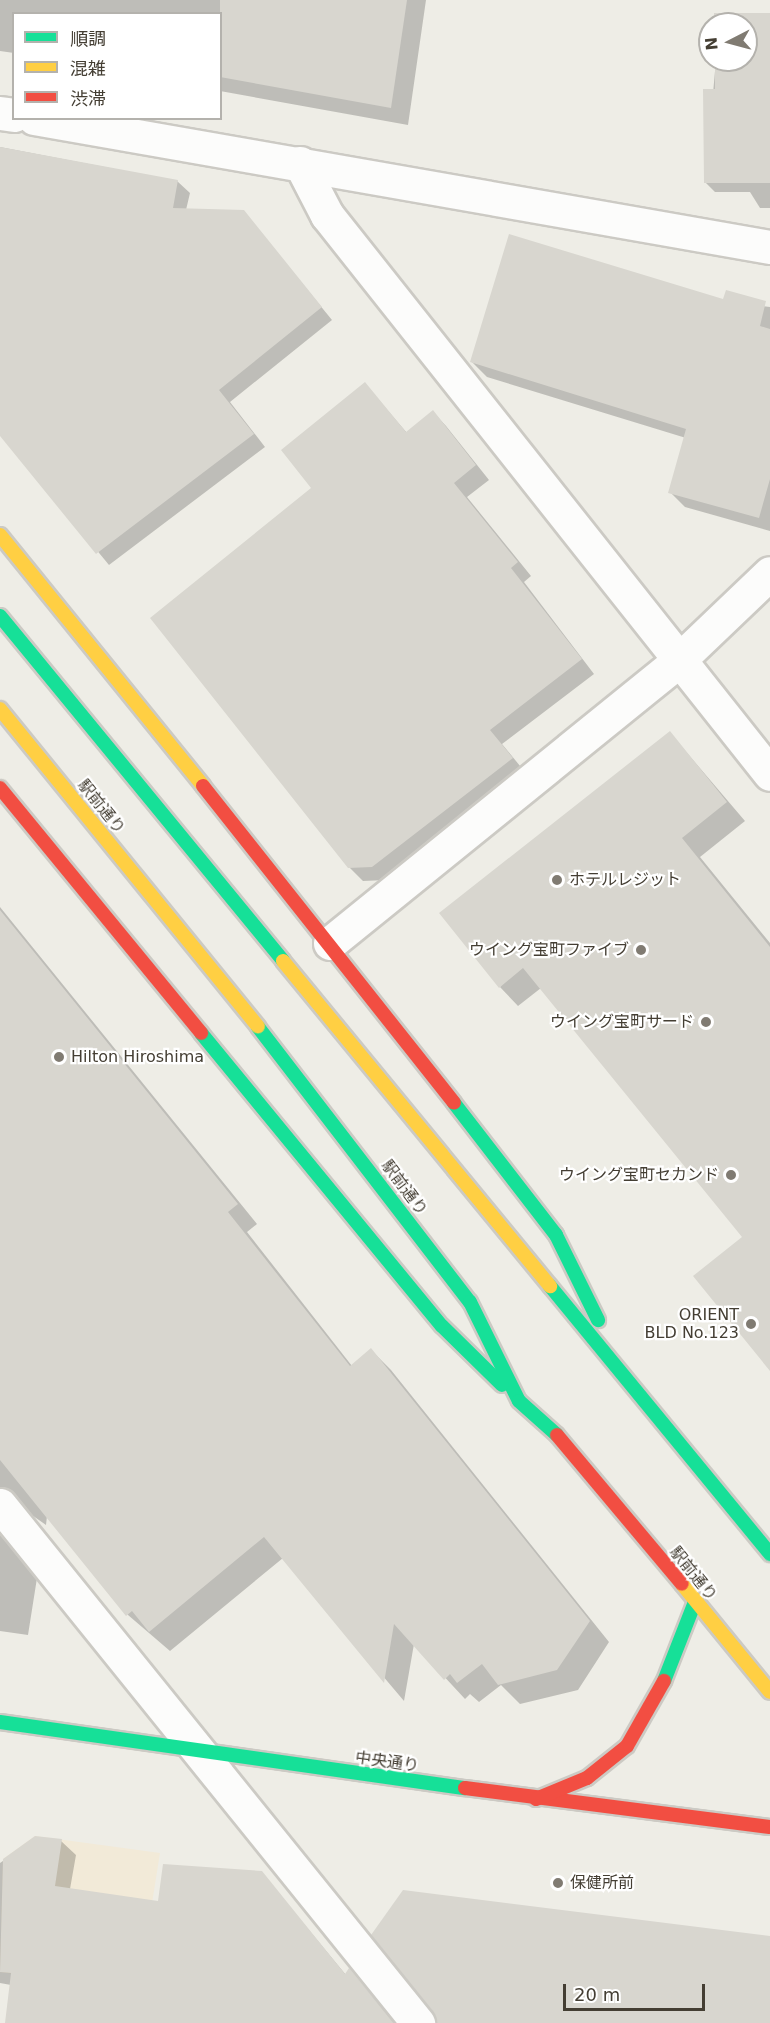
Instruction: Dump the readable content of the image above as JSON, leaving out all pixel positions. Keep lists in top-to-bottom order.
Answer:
{
  "streets": {
    "street": ["駅前通り", "中央通り"]
  },
  "places": [
    "ホテルレジット",
    "ウイング宝町ファイブ",
    "ウイング宝町サード",
    "Hilton Hiroshima",
    "ウイング宝町セカンド",
    "ORIENT BLD No.123",
    "保健所前"
  ],
  "legend": ["順調", "混雑", "渋滞"],
  "scale_bar": "20 m",
  "north": "left"
}
